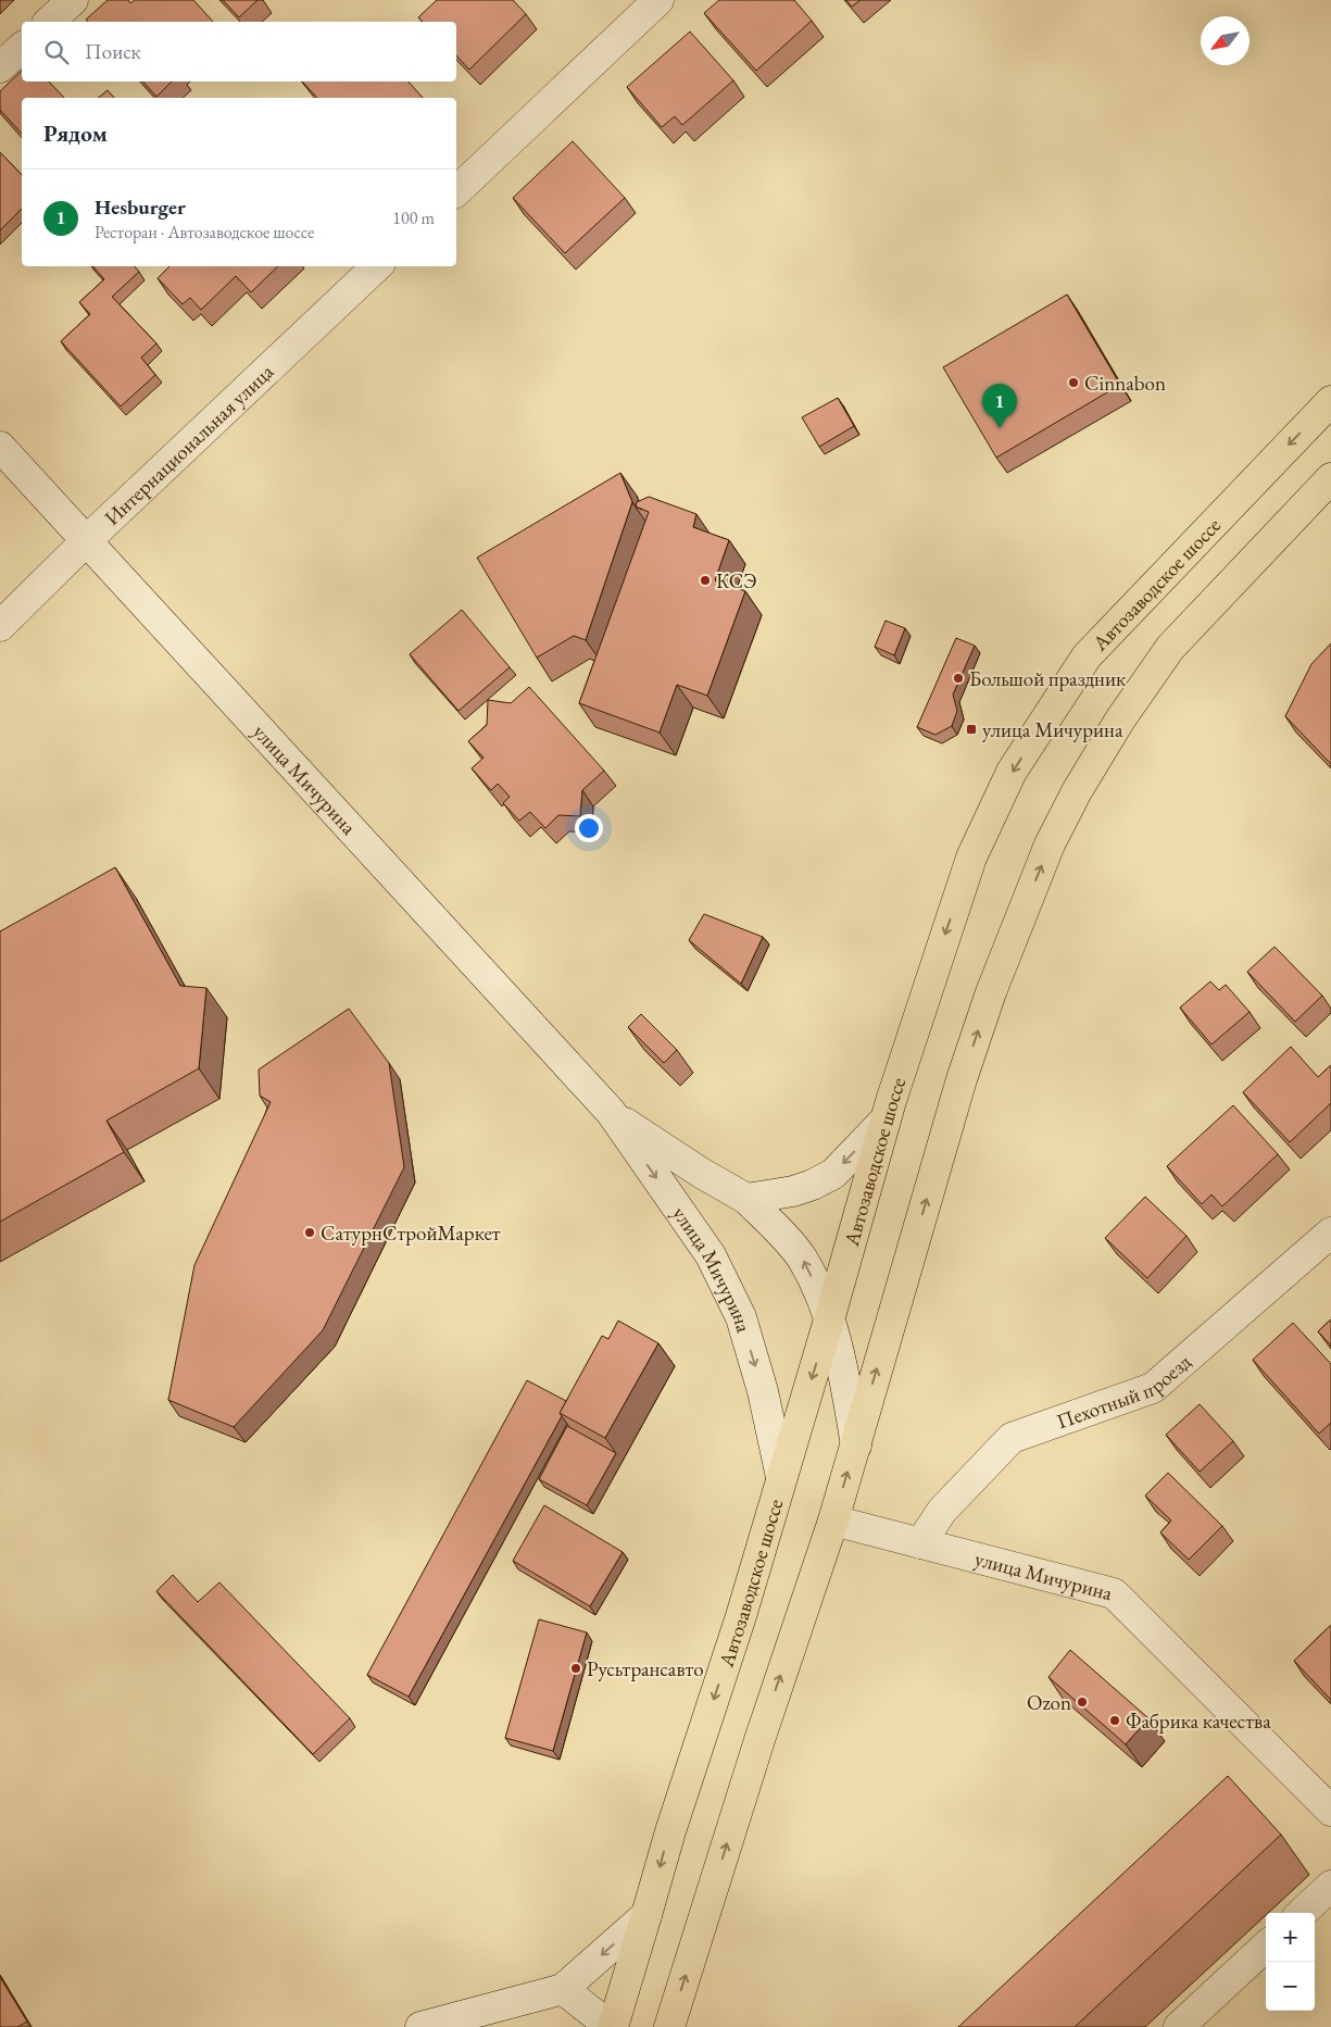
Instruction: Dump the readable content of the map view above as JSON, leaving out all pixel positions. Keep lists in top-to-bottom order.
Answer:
{
  "streets": {
    "main road": [
      "Интернациональная улица",
      "Автозаводское шоссе",
      "улица Мичурина",
      "Пехотный проезд"
    ]
  },
  "crossings": [
    ["Интернациональная улица", "улица Мичурина"],
    ["Автозаводское шоссе", "улица Мичурина"],
    ["улица Мичурина", "Пехотный проезд"]
  ],
  "places": {
    "other": [
      "Cinnabon",
      "КСЭ",
      "Большой праздник",
      "СатурнСтройМаркет",
      "Русьтрансавто",
      "Ozon",
      "Фабрика качества"
    ],
    "transit": ["улица Мичурина"]
  },
  "north": "bottom left",
  "page": {
    "search": "Поиск",
    "heading": "Рядом",
    "list": [
      {
        "mark": "1",
        "name": "Hesburger",
        "note": "Ресторан · Автозаводское шоссе",
        "value": "100 m"
      }
    ],
    "pins": "1",
    "map_buttons": ["+", "−"]
  }
}
